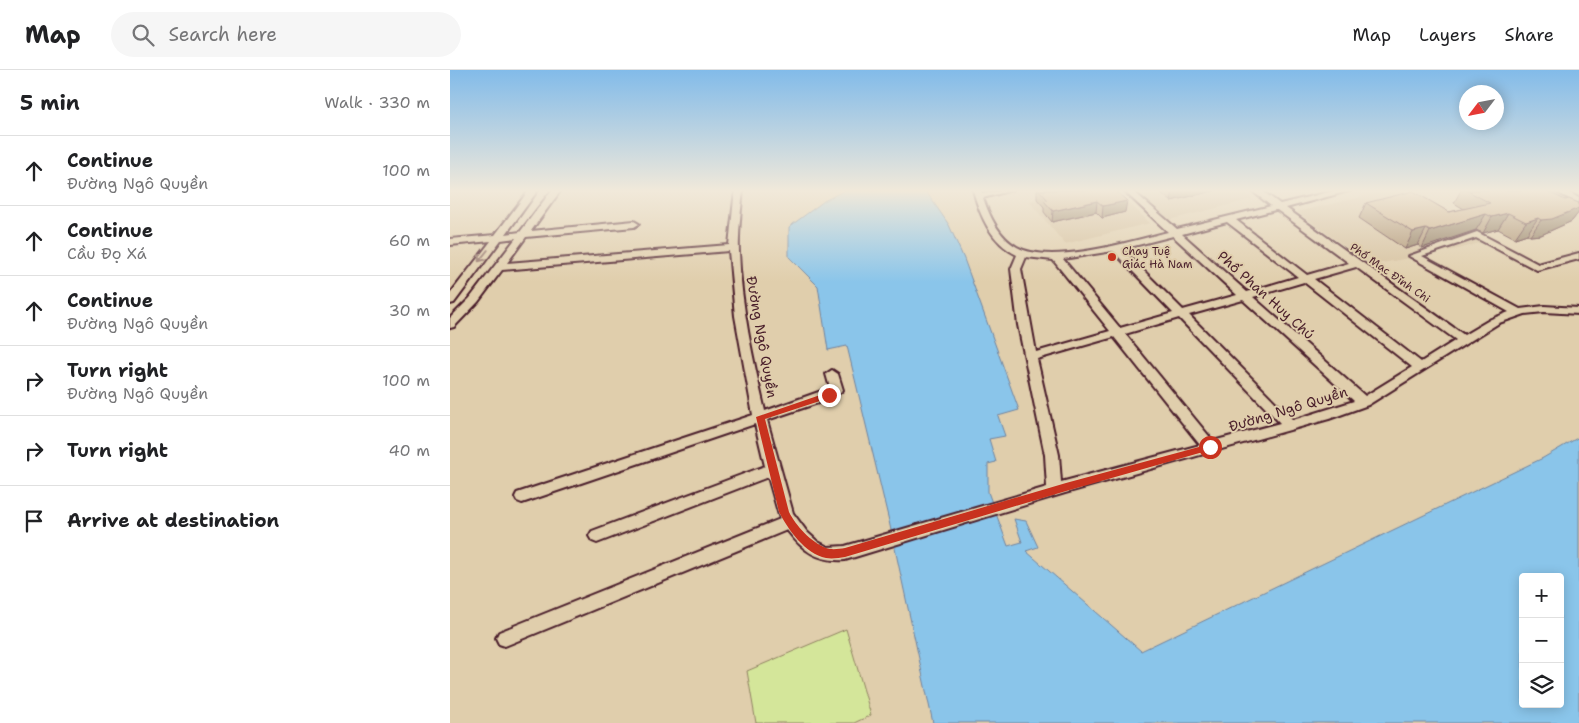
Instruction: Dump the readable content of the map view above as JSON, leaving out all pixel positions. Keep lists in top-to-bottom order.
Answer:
{
  "streets": {
    "street": ["Phố Mạc Đĩnh Chi", "Phố Phan Huy Chú", "Đường Ngô Quyền"]
  },
  "crossings": [
    ["Phố Mạc Đĩnh Chi", "Đường Ngô Quyền"],
    ["Phố Phan Huy Chú", "Đường Ngô Quyền"]
  ],
  "places": ["Chay Tuệ Giác Hà Nam"],
  "north": "bottom left",
  "page": {
    "header": "Map",
    "search": "Search here",
    "nav": ["Map", "Layers", "Share"],
    "heading": ["5 min", "Walk · 330 m"],
    "list": [
      ["Continue", "Đường Ngô Quyền", "100 m"],
      ["Continue", "Cầu Đọ Xá", "60 m"],
      ["Continue", "Đường Ngô Quyền", "30 m"],
      ["Turn right", "Đường Ngô Quyền", "100 m"],
      ["Turn right", "40 m"],
      "Arrive at destination"
    ],
    "map_buttons": ["+", "−"]
  }
}
